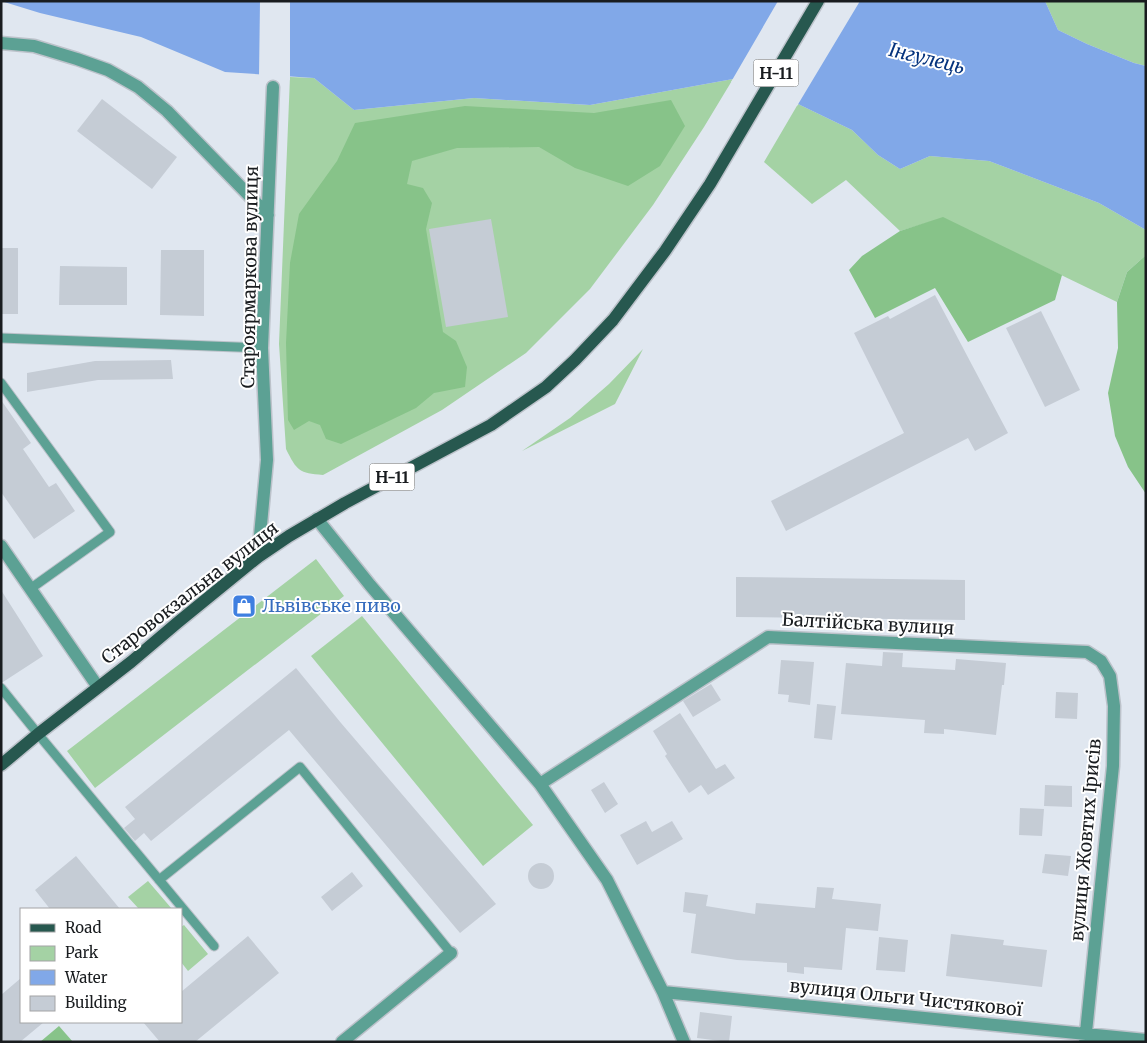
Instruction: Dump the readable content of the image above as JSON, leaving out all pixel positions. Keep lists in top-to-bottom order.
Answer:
{
  "streets": {
    "main road": ["Н-11", "Старовокзальна вулиця"],
    "street": [
      "Староярмаркова вулиця",
      "Балтійська вулиця",
      "вулиця Жовтих Ірисів",
      "вулиця Ольги Чистякової"
    ]
  },
  "crossings": [
    ["Староярмаркова вулиця", "Старовокзальна вулиця"],
    ["Балтійська вулиця", "вулиця Жовтих Ірисів"],
    ["вулиця Жовтих Ірисів", "вулиця Ольги Чистякової"]
  ],
  "water": ["Інгулець"],
  "places": {
    "shop": ["Львівське пиво"]
  },
  "legend": [
    "Road",
    "Park",
    "Water",
    "Building"
  ]
}
